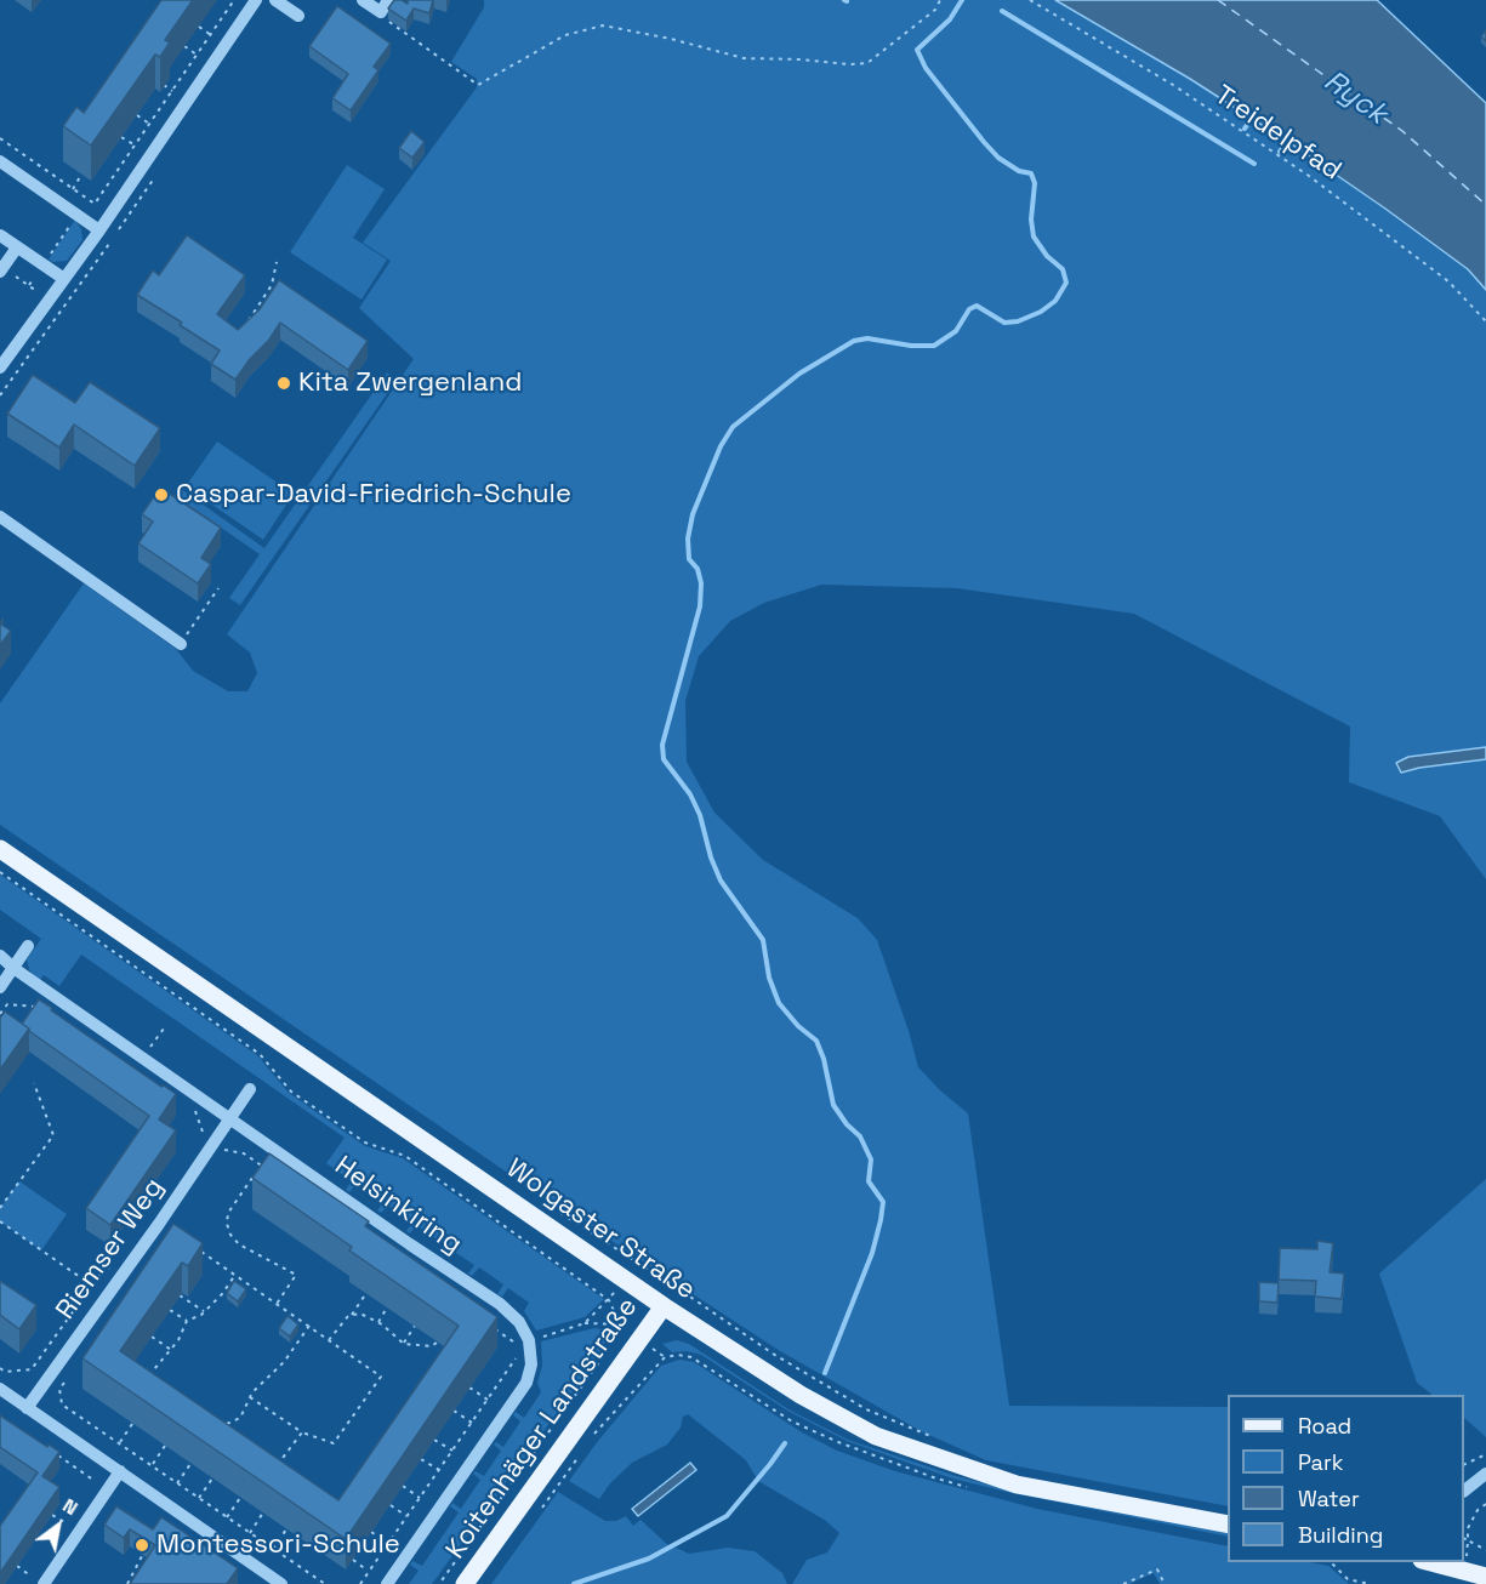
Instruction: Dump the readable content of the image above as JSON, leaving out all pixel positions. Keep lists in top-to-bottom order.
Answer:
{
  "streets": {
    "main road": ["Wolgaster Straße", "Koitenhäger Landstraße"],
    "street": ["Helsinkiring", "Riemser Weg"],
    "path": ["Treidelpfad"]
  },
  "crossings": [
    ["Helsinkiring", "Riemser Weg"],
    ["Wolgaster Straße", "Koitenhäger Landstraße"]
  ],
  "water": ["Ryck"],
  "places": ["Kita Zwergenland", "Caspar-David-Friedrich-Schule", "Montessori-Schule"],
  "legend": [
    "Road",
    "Park",
    "Water",
    "Building"
  ],
  "north": "top right"
}
